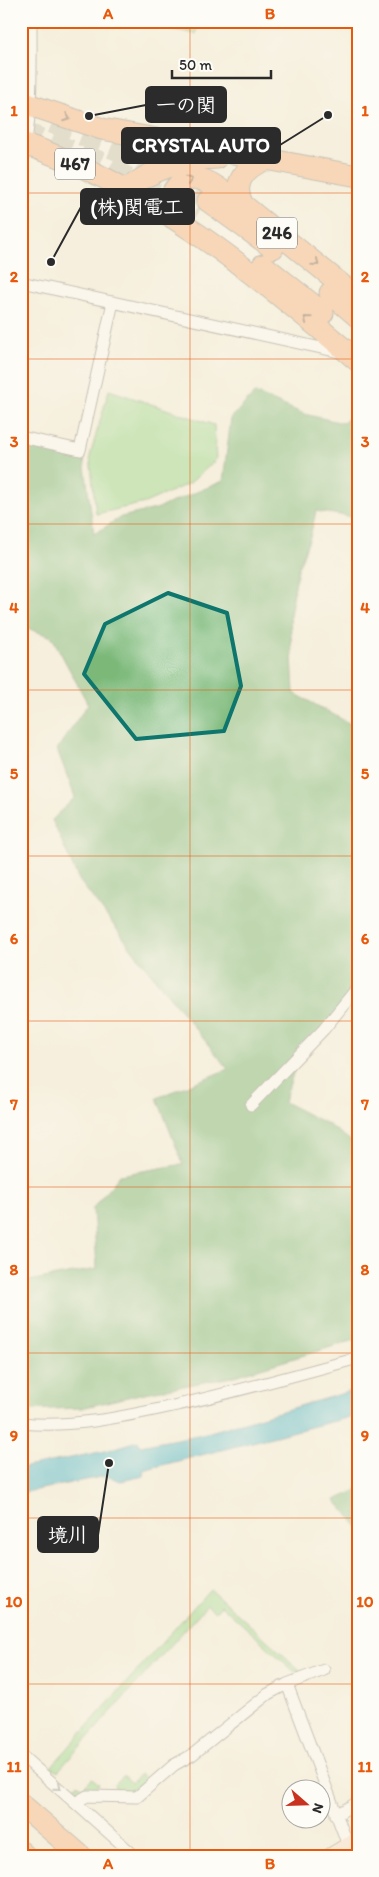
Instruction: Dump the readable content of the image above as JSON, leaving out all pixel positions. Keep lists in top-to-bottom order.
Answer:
{
  "streets": {
    "highway": ["467", "246"]
  },
  "crossings": [
    ["467", "246"]
  ],
  "places": [
    "CRYSTAL AUTO",
    "一の関",
    "(株)関電工",
    "境川"
  ],
  "scale_bar": "50 m",
  "north": "right",
  "grid": {
    "columns": ["A", "B"],
    "rows": [
      "1",
      "2",
      "3",
      "4",
      "5",
      "6",
      "7",
      "8",
      "9",
      "10",
      "11"
    ]
  }
}
